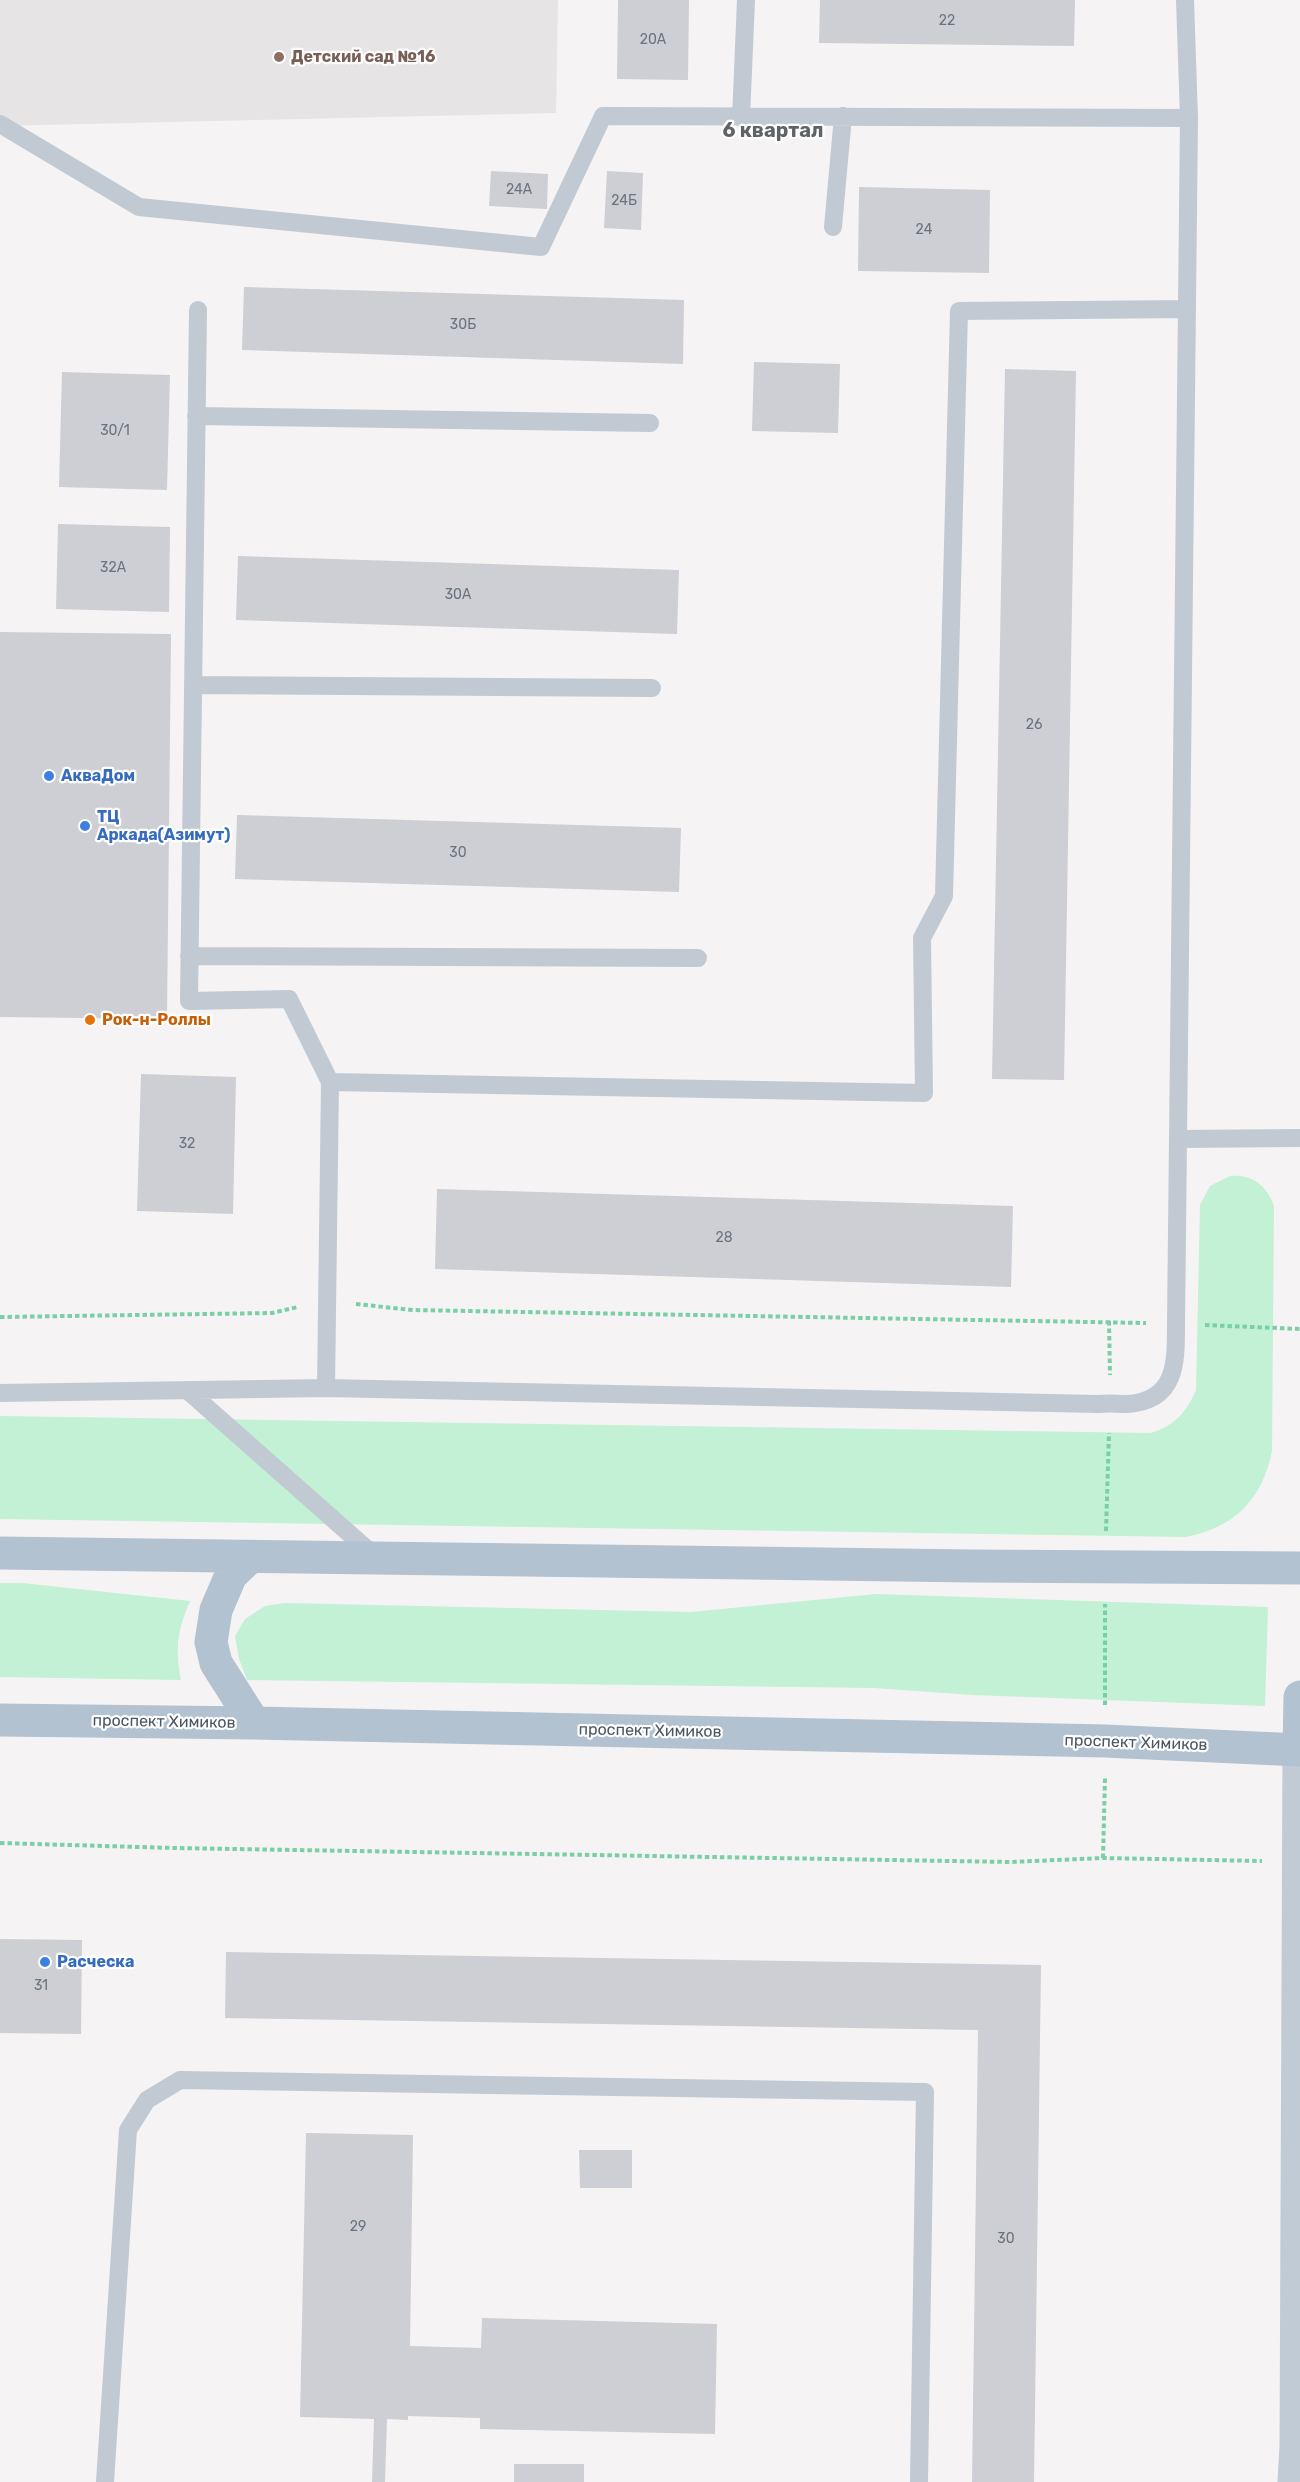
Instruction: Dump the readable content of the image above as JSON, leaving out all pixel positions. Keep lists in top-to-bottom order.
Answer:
{
  "streets": {
    "main road": ["проспект Химиков"]
  },
  "districts": ["6 квартал"],
  "places": [
    "Детский сад №16",
    "АкваДом",
    "ТЦ Аркада(Азимут)",
    "Рок-н-Роллы",
    "Расческа"
  ],
  "house_numbers": [
    "22",
    "20А",
    "24А",
    "24Б",
    "24",
    "30Б",
    "30/1",
    "32А",
    "30А",
    "26",
    "30",
    "32",
    "28",
    "31",
    "29",
    "30"
  ]
}
